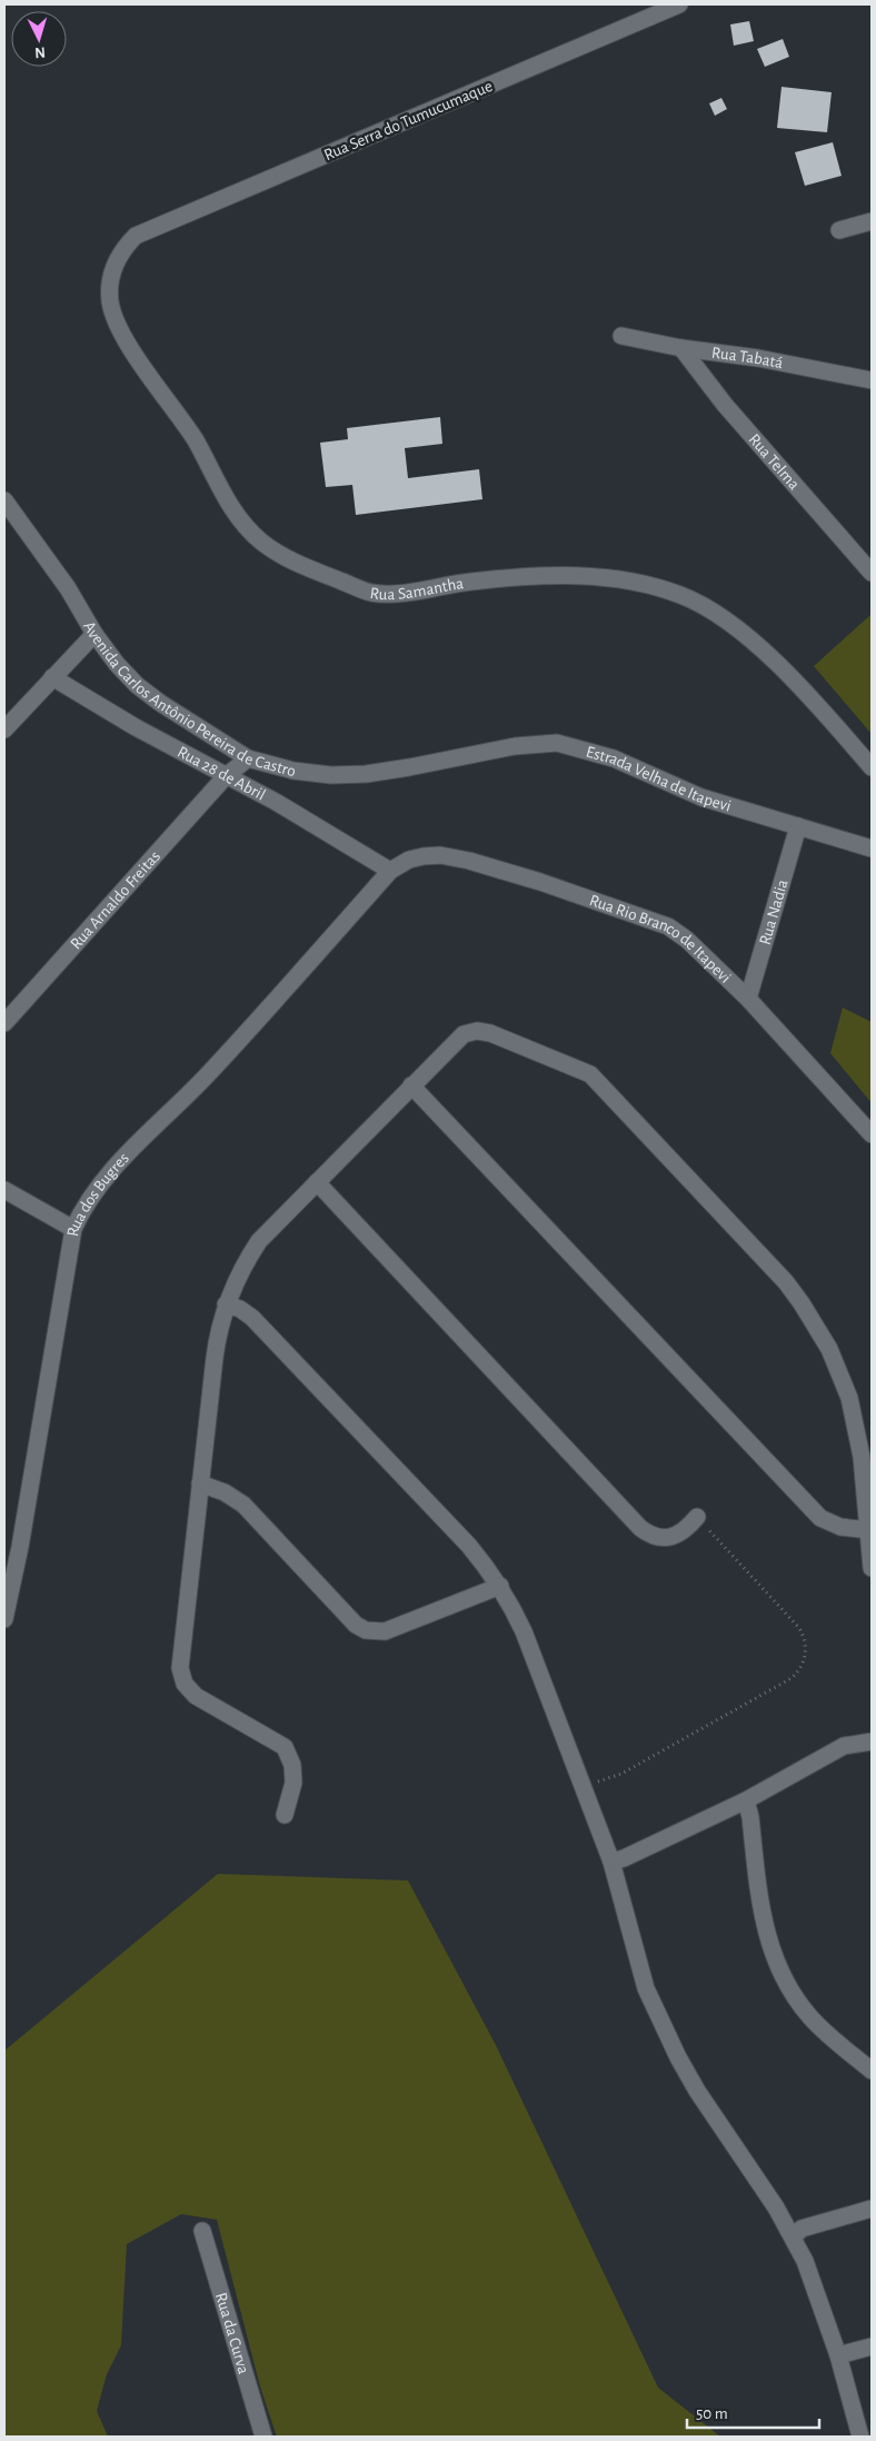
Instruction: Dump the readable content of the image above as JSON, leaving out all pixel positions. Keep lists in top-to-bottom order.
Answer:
{
  "streets": {
    "street": [
      "Rua Serra do Tumucumaque",
      "Rua Tabatá",
      "Rua Telma",
      "Rua Samantha",
      "Avenida Carlos Antônio Pereira de Castro",
      "Rua 28 de Abril",
      "Estrada Velha de Itapevi",
      "Rua Arnaldo Freitas",
      "Rua Nadia",
      "Rua Rio Branco de Itapevi",
      "Rua dos Bugres",
      "Rua da Curva"
    ]
  },
  "crossings": [
    ["Rua Serra do Tumucumaque", "Rua Samantha"],
    ["Rua Tabatá", "Rua Telma"],
    ["Avenida Carlos Antônio Pereira de Castro", "Estrada Velha de Itapevi"],
    ["Avenida Carlos Antônio Pereira de Castro", "Rua Arnaldo Freitas"],
    ["Rua 28 de Abril", "Rua Arnaldo Freitas"],
    ["Rua 28 de Abril", "Rua Rio Branco de Itapevi"],
    ["Rua 28 de Abril", "Rua dos Bugres"],
    ["Estrada Velha de Itapevi", "Rua Nadia"],
    ["Rua Nadia", "Rua Rio Branco de Itapevi"],
    ["Rua Rio Branco de Itapevi", "Rua dos Bugres"]
  ],
  "scale_bar": "50 m",
  "north": "bottom"
}
